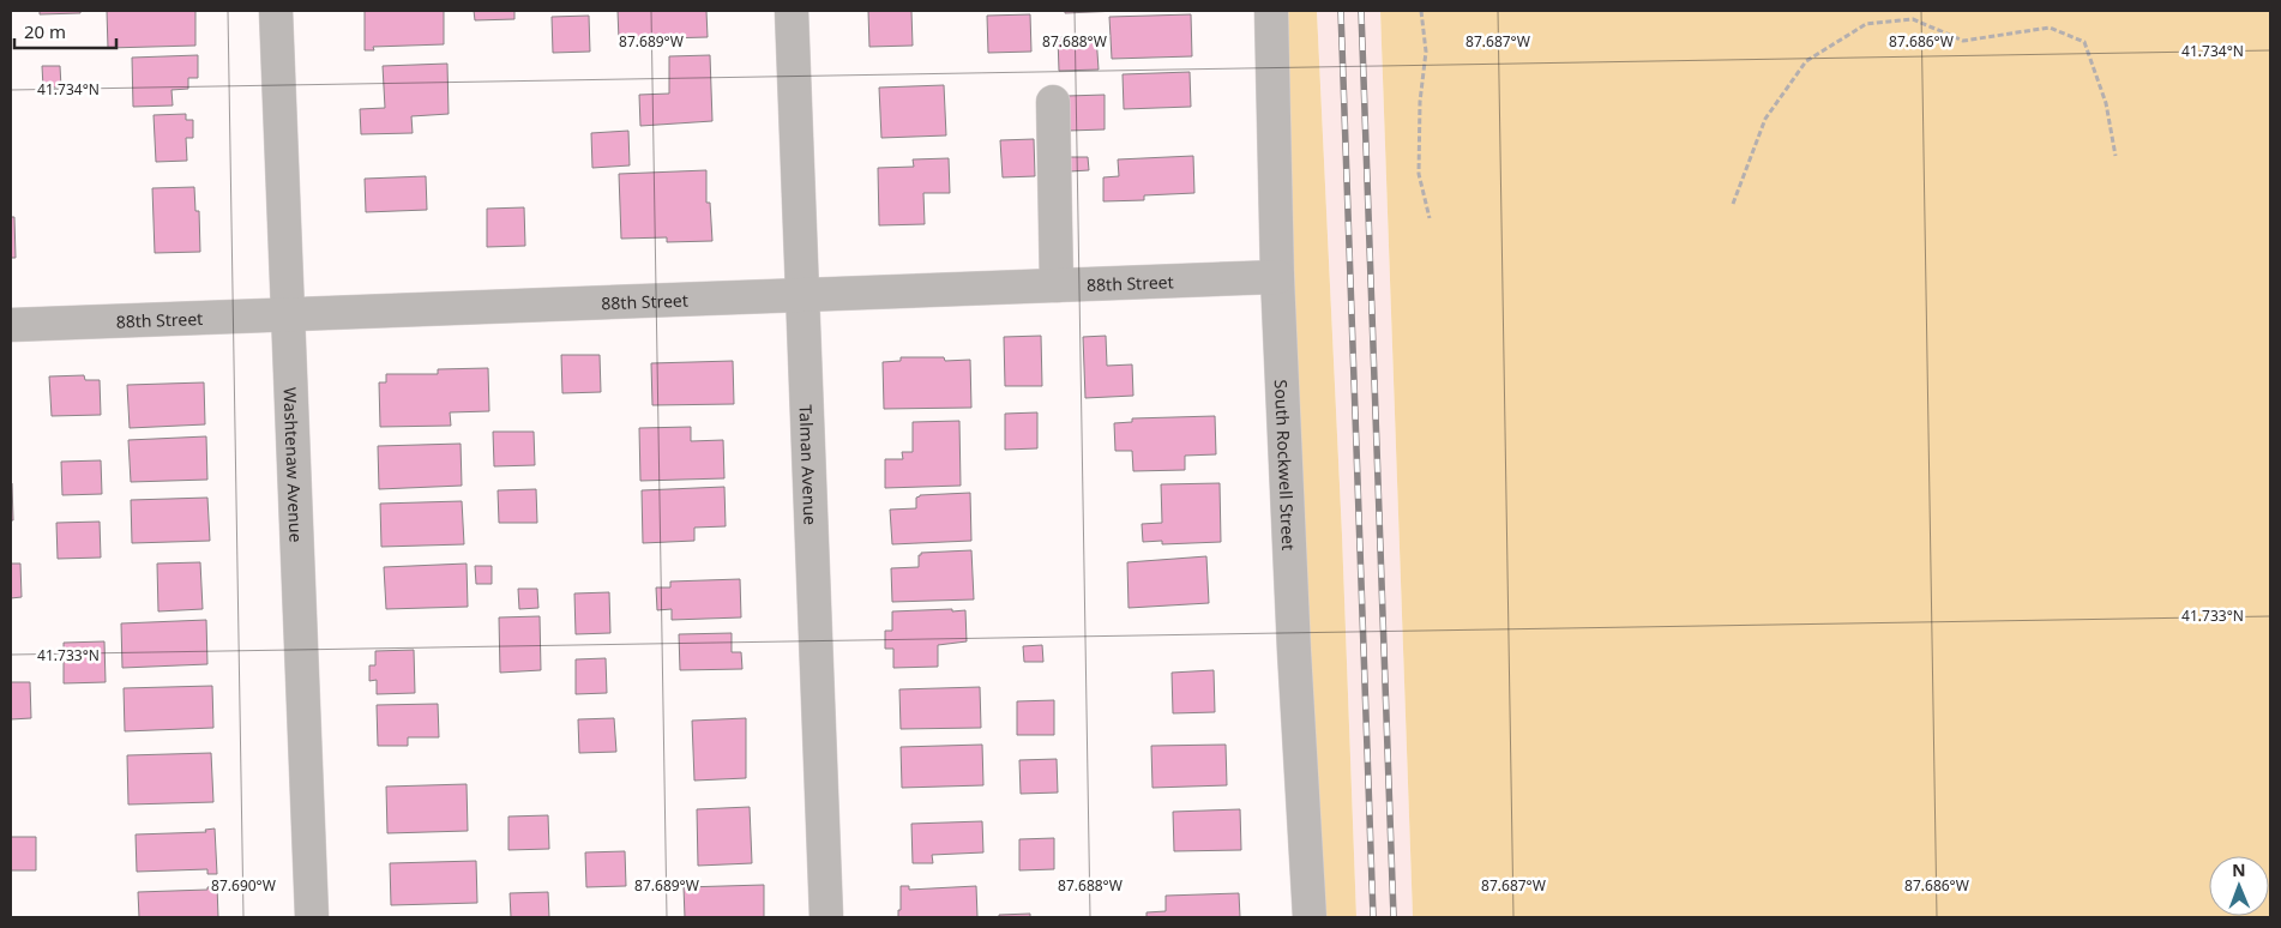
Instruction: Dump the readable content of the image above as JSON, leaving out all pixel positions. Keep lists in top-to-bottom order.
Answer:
{
  "streets": {
    "street": [
      "88th Street",
      "Washtenaw Avenue",
      "Talman Avenue",
      "South Rockwell Street"
    ]
  },
  "crossings": [
    ["88th Street", "Washtenaw Avenue"],
    ["88th Street", "Talman Avenue"],
    ["88th Street", "South Rockwell Street"]
  ],
  "scale_bar": "20 m",
  "north": "top",
  "coordinates": [
    "87.689°W",
    "87.688°W",
    "87.687°W",
    "87.686°W",
    "41.734°N",
    "41.733°N",
    "87.690°W"
  ]
}
